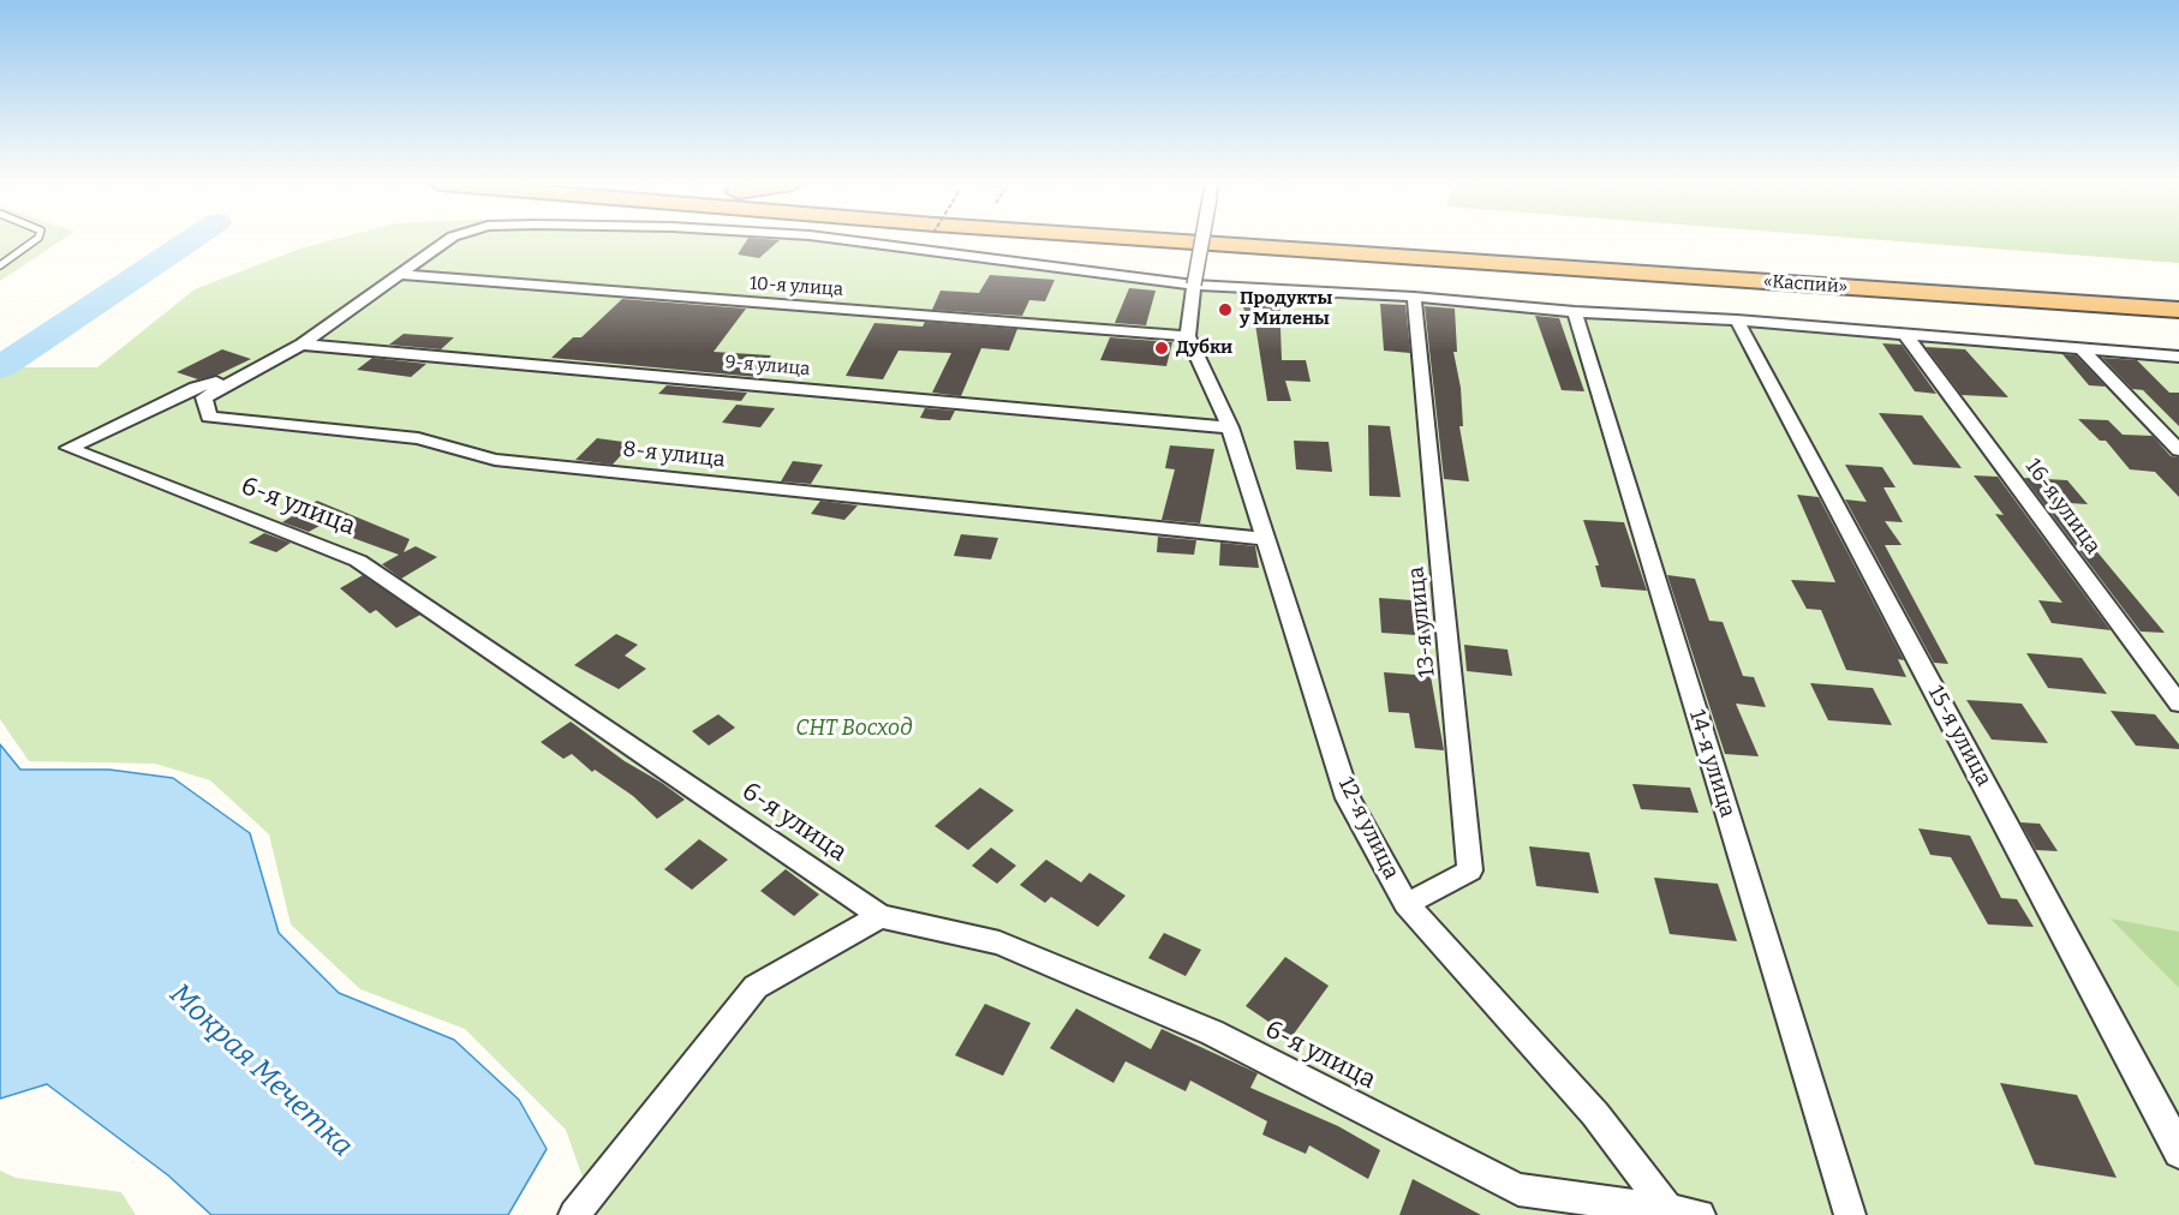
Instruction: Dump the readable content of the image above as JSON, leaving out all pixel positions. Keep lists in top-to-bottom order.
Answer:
{
  "streets": {
    "highway": ["«Каспий»"],
    "street": [
      "10-я улица",
      "9-я улица",
      "8-я улица",
      "6-я улица",
      "16-я улица",
      "13-я улица",
      "15-я улица",
      "14-я улица",
      "12-я улица"
    ]
  },
  "crossings": [
    ["10-я улица", "8-я улица"],
    ["10-я улица", "12-я улица"],
    ["9-я улица", "8-я улица"],
    ["9-я улица", "12-я улица"],
    ["8-я улица", "6-я улица"],
    ["8-я улица", "16-я улица"],
    ["8-я улица", "13-я улица"],
    ["8-я улица", "15-я улица"],
    ["8-я улица", "14-я улица"],
    ["8-я улица", "12-я улица"],
    ["6-я улица", "12-я улица"],
    ["13-я улица", "12-я улица"]
  ],
  "water": ["Мокрая Мечетка"],
  "parks": ["СНТ Восход"],
  "places": ["Продукты у Милены", "Дубки"]
}
